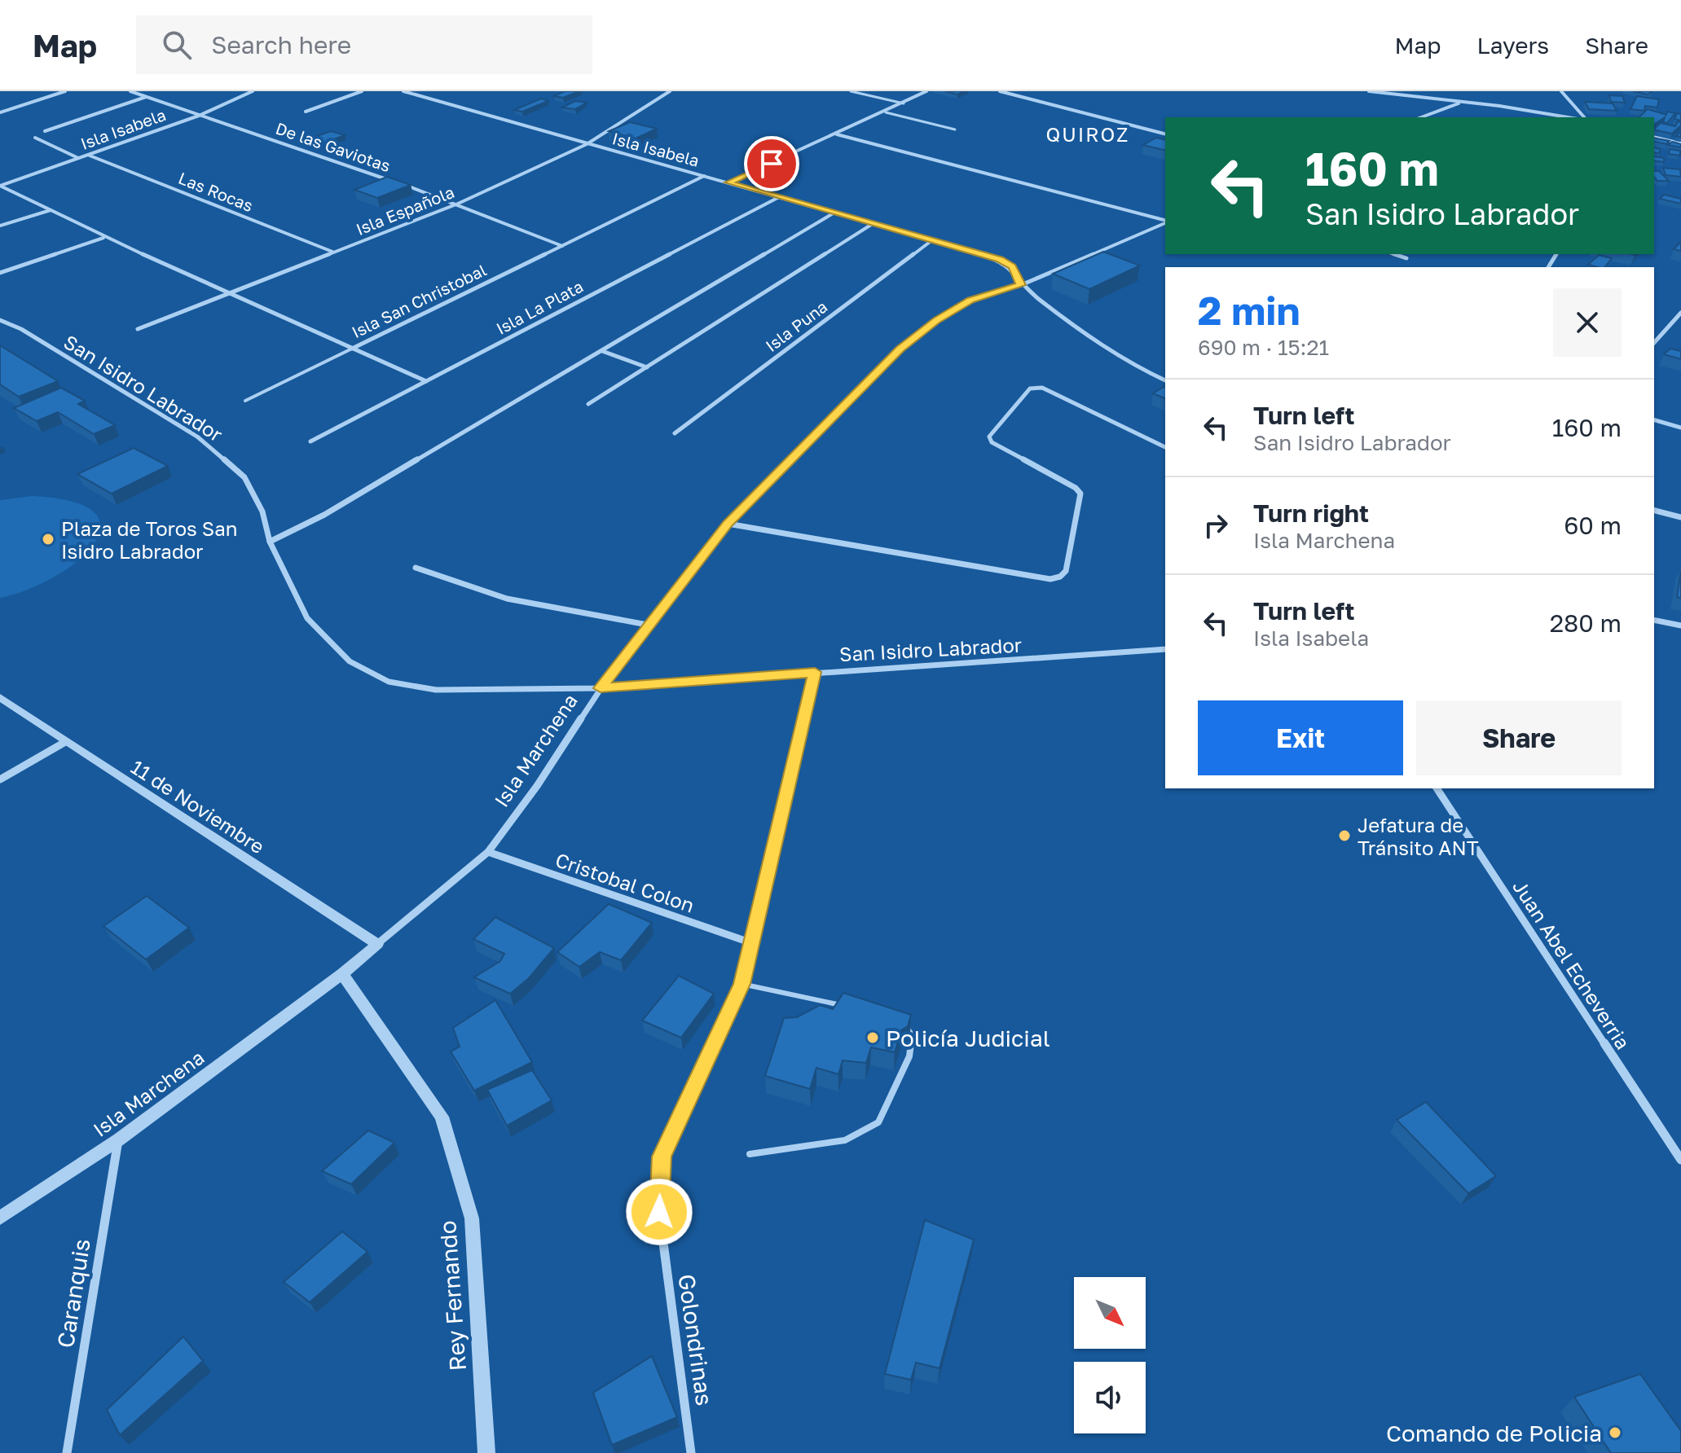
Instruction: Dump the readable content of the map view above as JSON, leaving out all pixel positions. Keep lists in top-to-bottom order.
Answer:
{
  "streets": {
    "street": [
      "Isla Isabela",
      "De las Gaviotas",
      "Las Rocas",
      "Isla Española",
      "Isla San Christobal",
      "Isla La Plata",
      "Isla Puna",
      "San Isidro Labrador",
      "Isla Marchena",
      "11 de Noviembre",
      "Cristobal Colon",
      "Juan Abel Echeverria",
      "Caranquis",
      "Rey Fernando",
      "Golondrinas"
    ]
  },
  "crossings": [
    ["Isla Isabela", "De las Gaviotas"],
    ["Isla Isabela", "Las Rocas"],
    ["Isla Isabela", "Isla Española"],
    ["Isla Isabela", "Isla San Christobal"],
    ["Isla Isabela", "Isla La Plata"],
    ["Isla Isabela", "Isla Puna"],
    ["Isla Isabela", "Isla Marchena"],
    ["De las Gaviotas", "Isla Española"],
    ["De las Gaviotas", "Isla San Christobal"],
    ["Las Rocas", "Isla Española"],
    ["Isla Española", "Isla San Christobal"],
    ["San Isidro Labrador", "Isla Marchena"],
    ["San Isidro Labrador", "Golondrinas"],
    ["Isla Marchena", "11 de Noviembre"],
    ["Isla Marchena", "Cristobal Colon"],
    ["Isla Marchena", "Caranquis"],
    ["Isla Marchena", "Rey Fernando"],
    ["Cristobal Colon", "Golondrinas"]
  ],
  "districts": ["QUIROZ"],
  "places": [
    "Plaza de Toros San Isidro Labrador",
    "Jefatura de Tránsito ANT",
    "Policía Judicial",
    "Comando de Policia"
  ],
  "north": "bottom right",
  "page": {
    "header": "Map",
    "search": "Search here",
    "nav": ["Map", "Layers", "Share"],
    "turn": ["160 m", "San Isidro Labrador"],
    "heading": ["2 min", "690 m · 15:21"],
    "list": [
      {
        "name": "Turn left",
        "note": "San Isidro Labrador",
        "value": "160 m"
      },
      {
        "name": "Turn right",
        "note": "Isla Marchena",
        "value": "60 m"
      },
      {
        "name": "Turn left",
        "note": "Isla Isabela",
        "value": "280 m"
      }
    ],
    "buttons": ["Exit", "Share"]
  }
}
